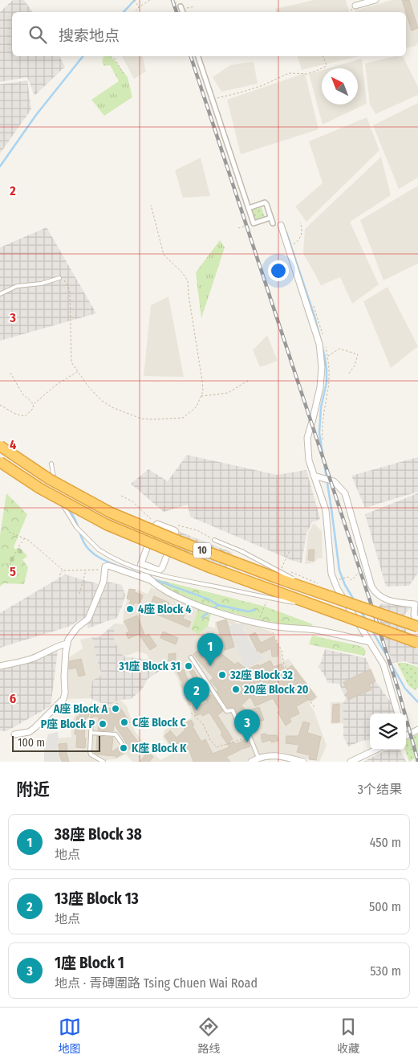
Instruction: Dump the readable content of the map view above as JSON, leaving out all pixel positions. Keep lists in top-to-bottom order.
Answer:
{
  "streets": {
    "highway": ["10"]
  },
  "places": [
    "4座 Block 4",
    "31座 Block 31",
    "32座 Block 32",
    "20座 Block 20",
    "A座 Block A",
    "C座 Block C",
    "P座 Block P",
    "K座 Block K"
  ],
  "scale_bar": "100 m",
  "north": "top left",
  "page": {
    "search": "搜索地点",
    "pins": ["1", "2", "3"],
    "scale": "100 m",
    "heading": ["附近", "3个结果"],
    "list": [
      {
        "mark": "1",
        "name": "38座 Block 38",
        "note": "地点",
        "value": "450 m"
      },
      {
        "mark": "2",
        "name": "13座 Block 13",
        "note": "地点",
        "value": "500 m"
      },
      {
        "mark": "3",
        "name": "1座 Block 1",
        "note": "地点 · 青磚圍路 Tsing Chuen Wai Road",
        "value": "530 m"
      }
    ],
    "nav": ["地图", "路线", "收藏"]
  },
  "grid": {
    "rows": [
      "2",
      "3",
      "4",
      "5",
      "6"
    ]
  }
}
